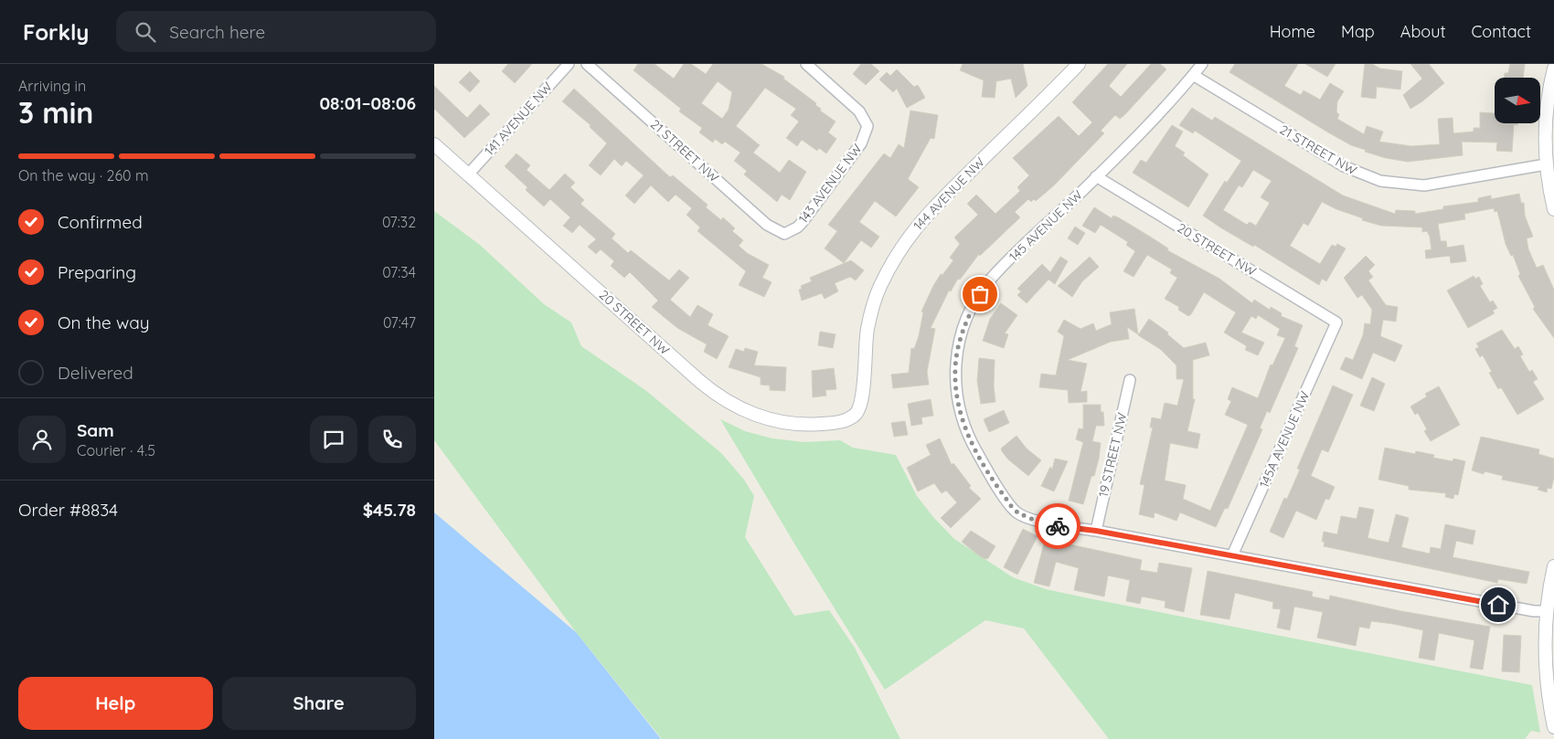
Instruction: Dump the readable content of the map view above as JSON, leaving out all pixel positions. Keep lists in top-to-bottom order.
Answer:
{
  "streets": {
    "street": [
      "141 AVENUE NW",
      "21 STREET NW",
      "143 AVENUE NW",
      "144 AVENUE NW",
      "145 AVENUE NW",
      "20 STREET NW",
      "145A AVENUE NW",
      "19 STREET NW"
    ]
  },
  "crossings": [
    ["141 AVENUE NW", "20 STREET NW"],
    ["21 STREET NW", "143 AVENUE NW"],
    ["21 STREET NW", "145 AVENUE NW"],
    ["144 AVENUE NW", "20 STREET NW"],
    ["145 AVENUE NW", "20 STREET NW"],
    ["145 AVENUE NW", "19 STREET NW"],
    ["20 STREET NW", "145A AVENUE NW"]
  ],
  "north": "right",
  "page": {
    "header": "Forkly",
    "search": "Search here",
    "nav": [
      "Home",
      "Map",
      "About",
      "Contact"
    ],
    "heading": ["3 min", "Arriving in", "08:01–08:06"],
    "panel": [
      "Sam",
      "Courier · 4.5",
      "Order #8834",
      "$45.78"
    ],
    "bar": "On the way · 260 m",
    "list": [
      ["Confirmed", "07:32"],
      ["Preparing", "07:34"],
      ["On the way", "07:47"],
      "Delivered"
    ],
    "buttons": ["Help", "Share"]
  }
}
